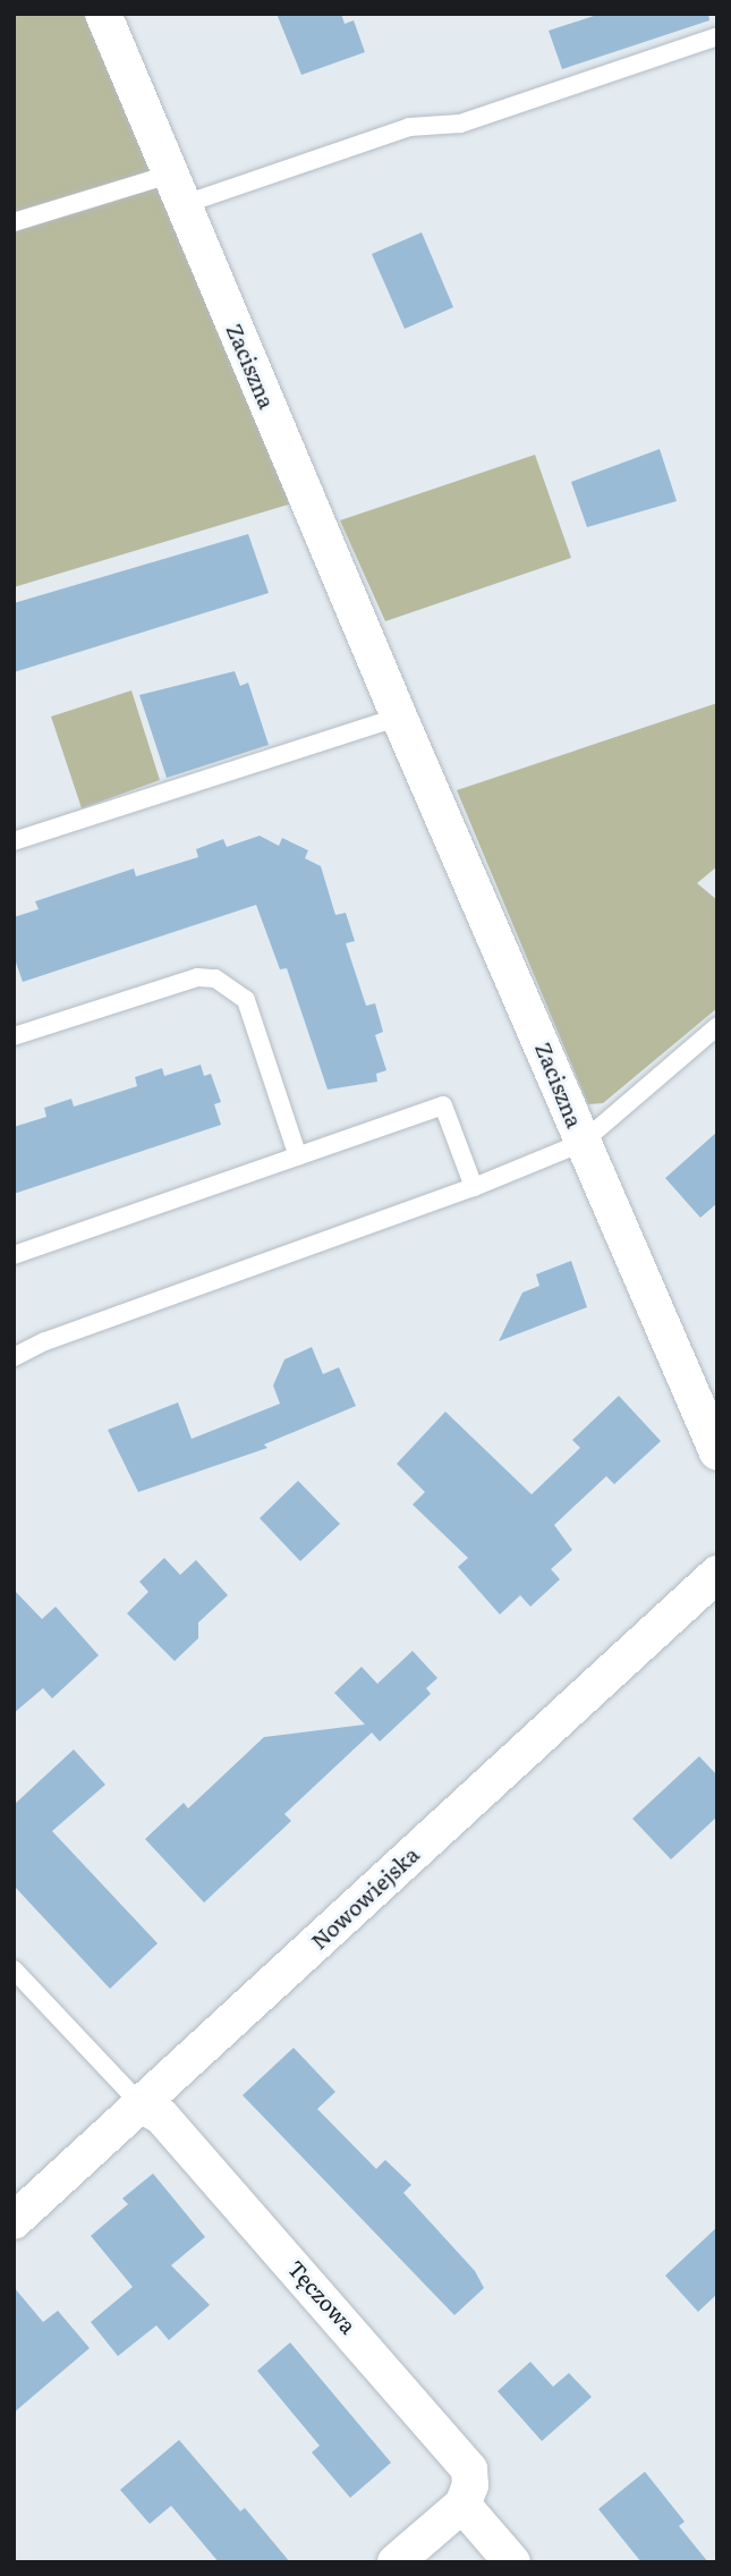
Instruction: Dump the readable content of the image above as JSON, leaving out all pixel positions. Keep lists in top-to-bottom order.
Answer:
{
  "streets": {
    "street": ["Zaciszna", "Nowowiejska", "Tęczowa"]
  },
  "crossings": [
    ["Nowowiejska", "Tęczowa"]
  ]
}
